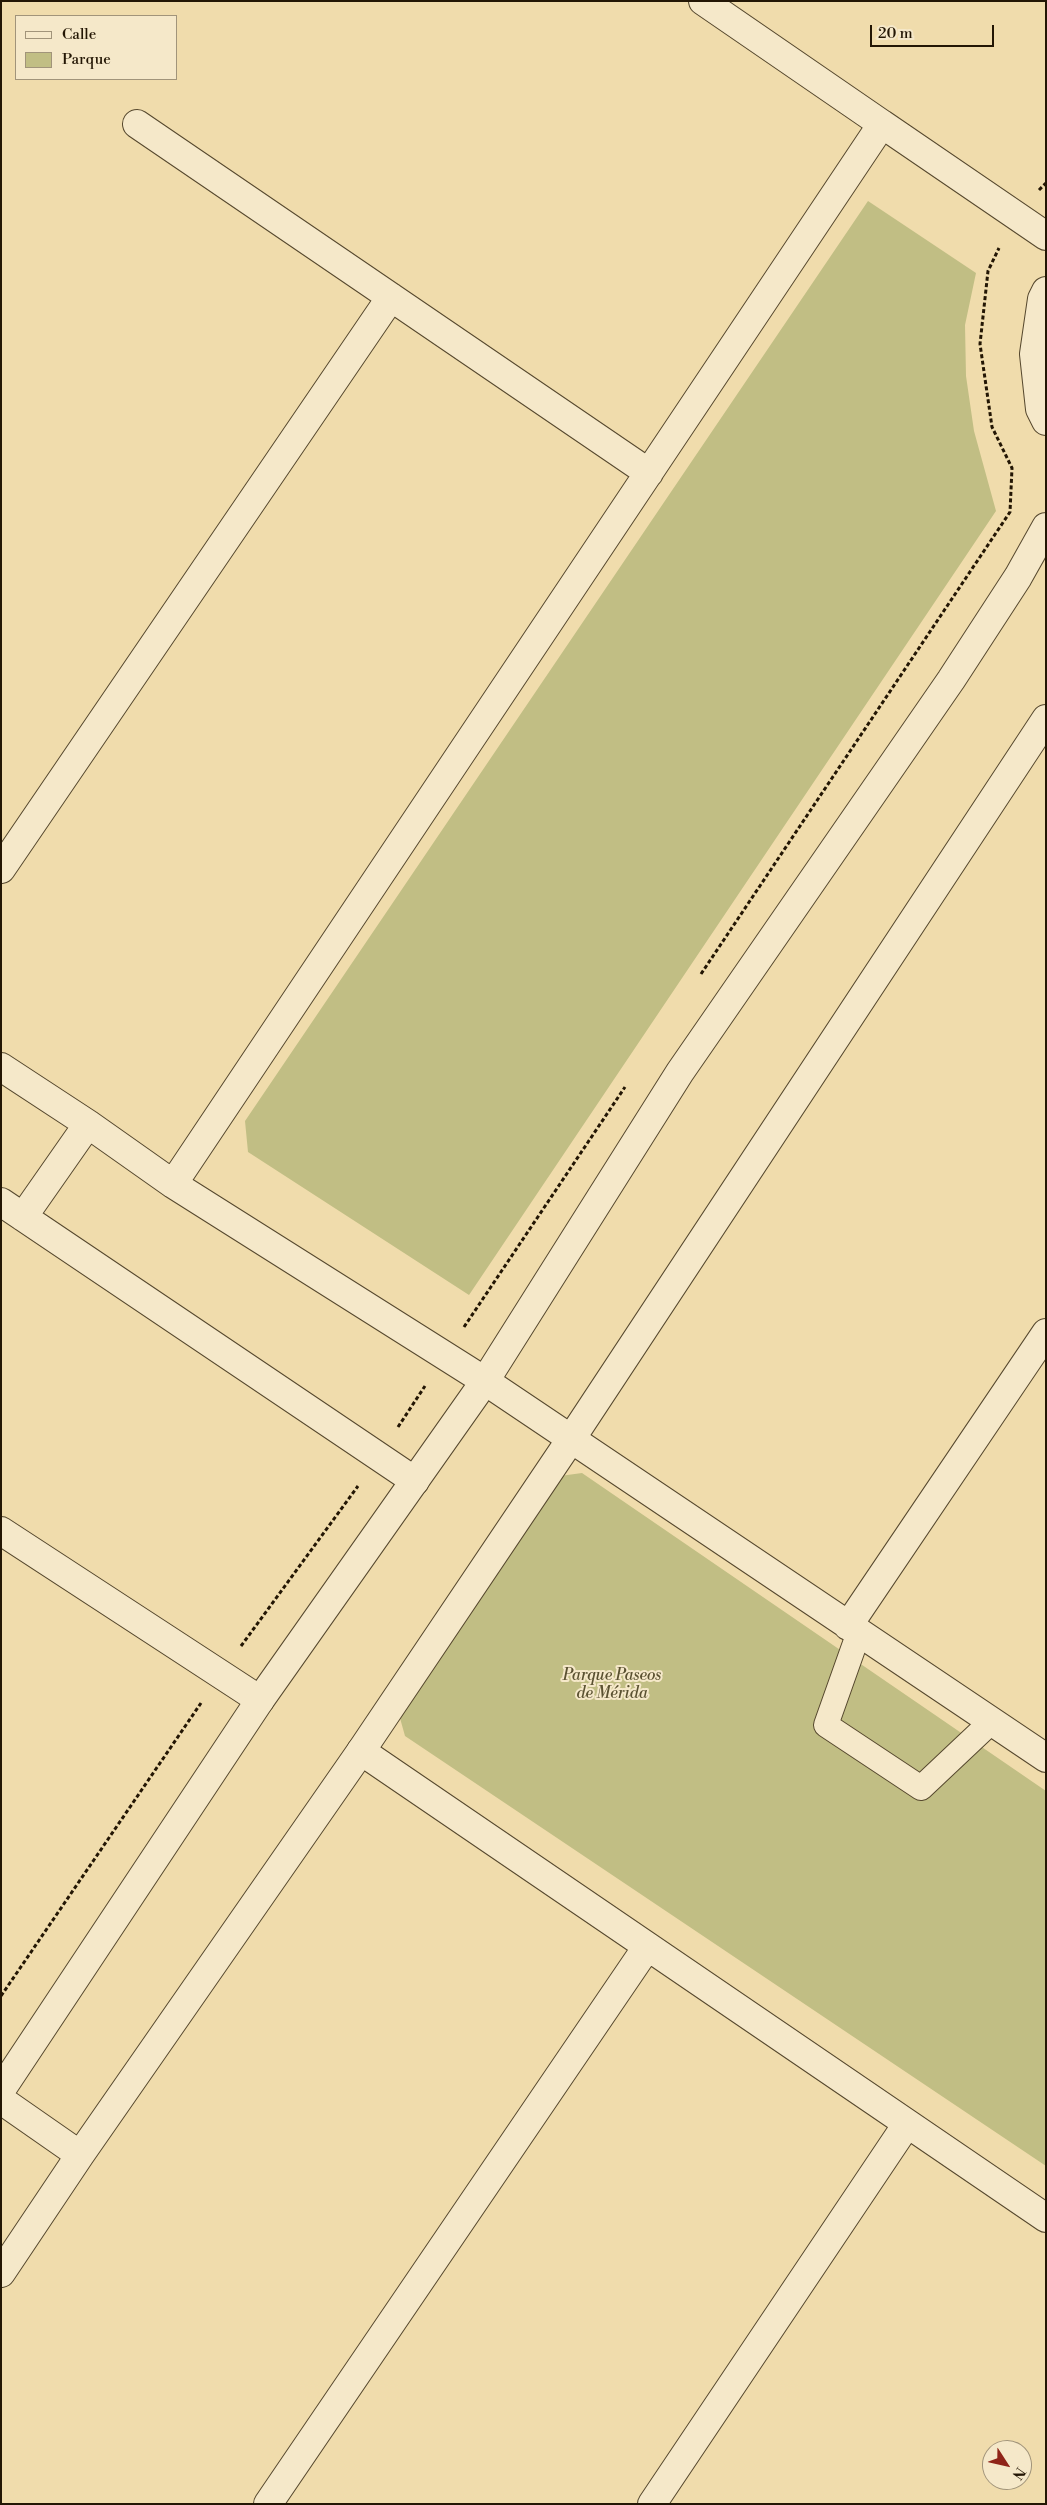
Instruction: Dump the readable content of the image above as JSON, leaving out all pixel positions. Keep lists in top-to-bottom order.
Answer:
{
  "parks": ["Parque Paseos de Mérida"],
  "legend": ["Calle", "Parque"],
  "scale_bar": "20 m",
  "north": "bottom right"
}
